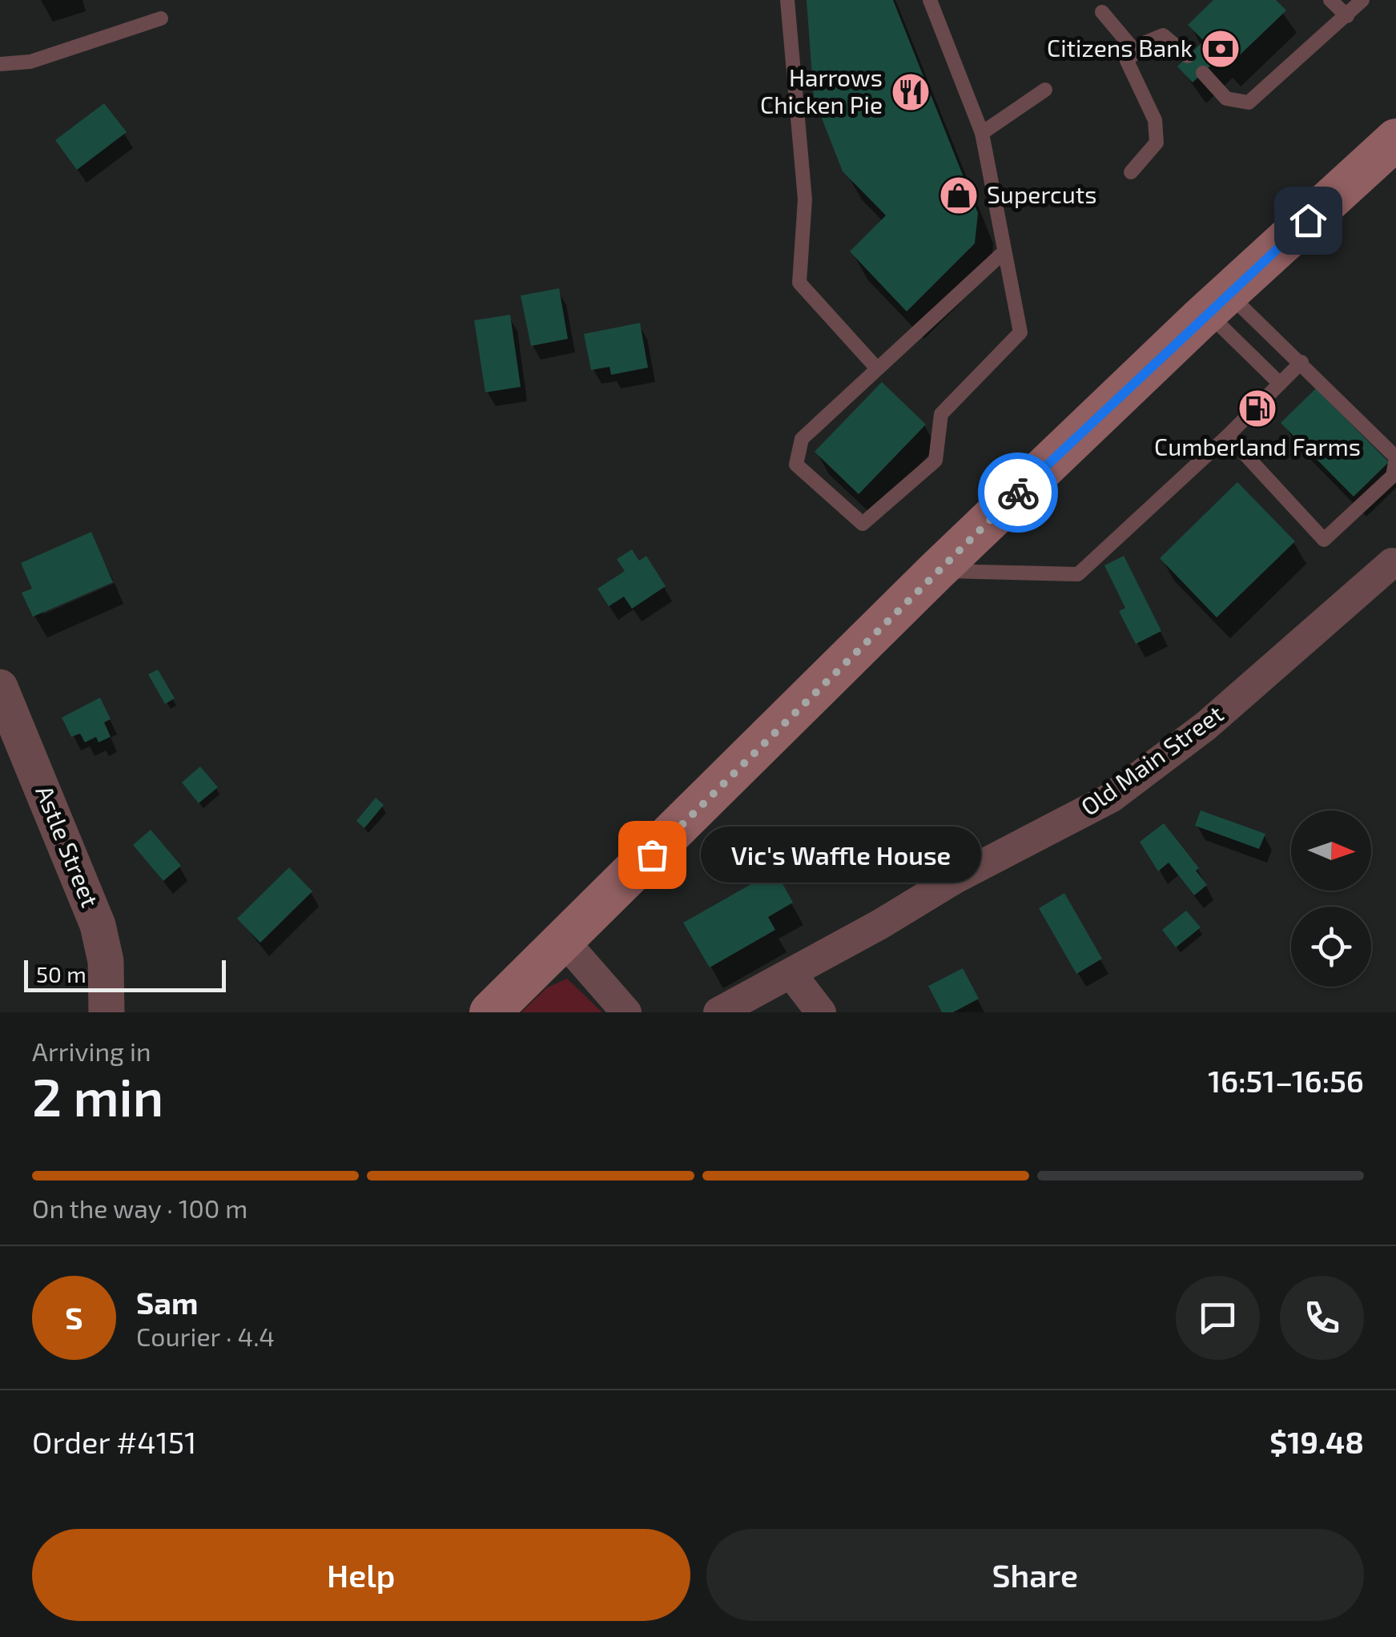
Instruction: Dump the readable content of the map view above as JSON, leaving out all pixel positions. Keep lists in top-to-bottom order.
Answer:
{
  "streets": {
    "street": ["Old Main Street", "Astle Street"]
  },
  "places": {
    "bank": ["Citizens Bank"],
    "restaurant": ["Harrows Chicken Pie"],
    "shop": ["Supercuts"],
    "fuel station": ["Cumberland Farms"],
    "other": ["Vic's Waffle House"]
  },
  "scale_bar": "50 m",
  "north": "right",
  "page": {
    "bubble": "Vic's Waffle House",
    "scale": "50 m",
    "heading": ["2 min", "Arriving in", "16:51–16:56"],
    "panel": [
      "Sam",
      "Courier · 4.4",
      "Order #4151",
      "$19.48"
    ],
    "bar": "On the way · 100 m",
    "round": "S",
    "buttons": ["Help", "Share"]
  }
}
